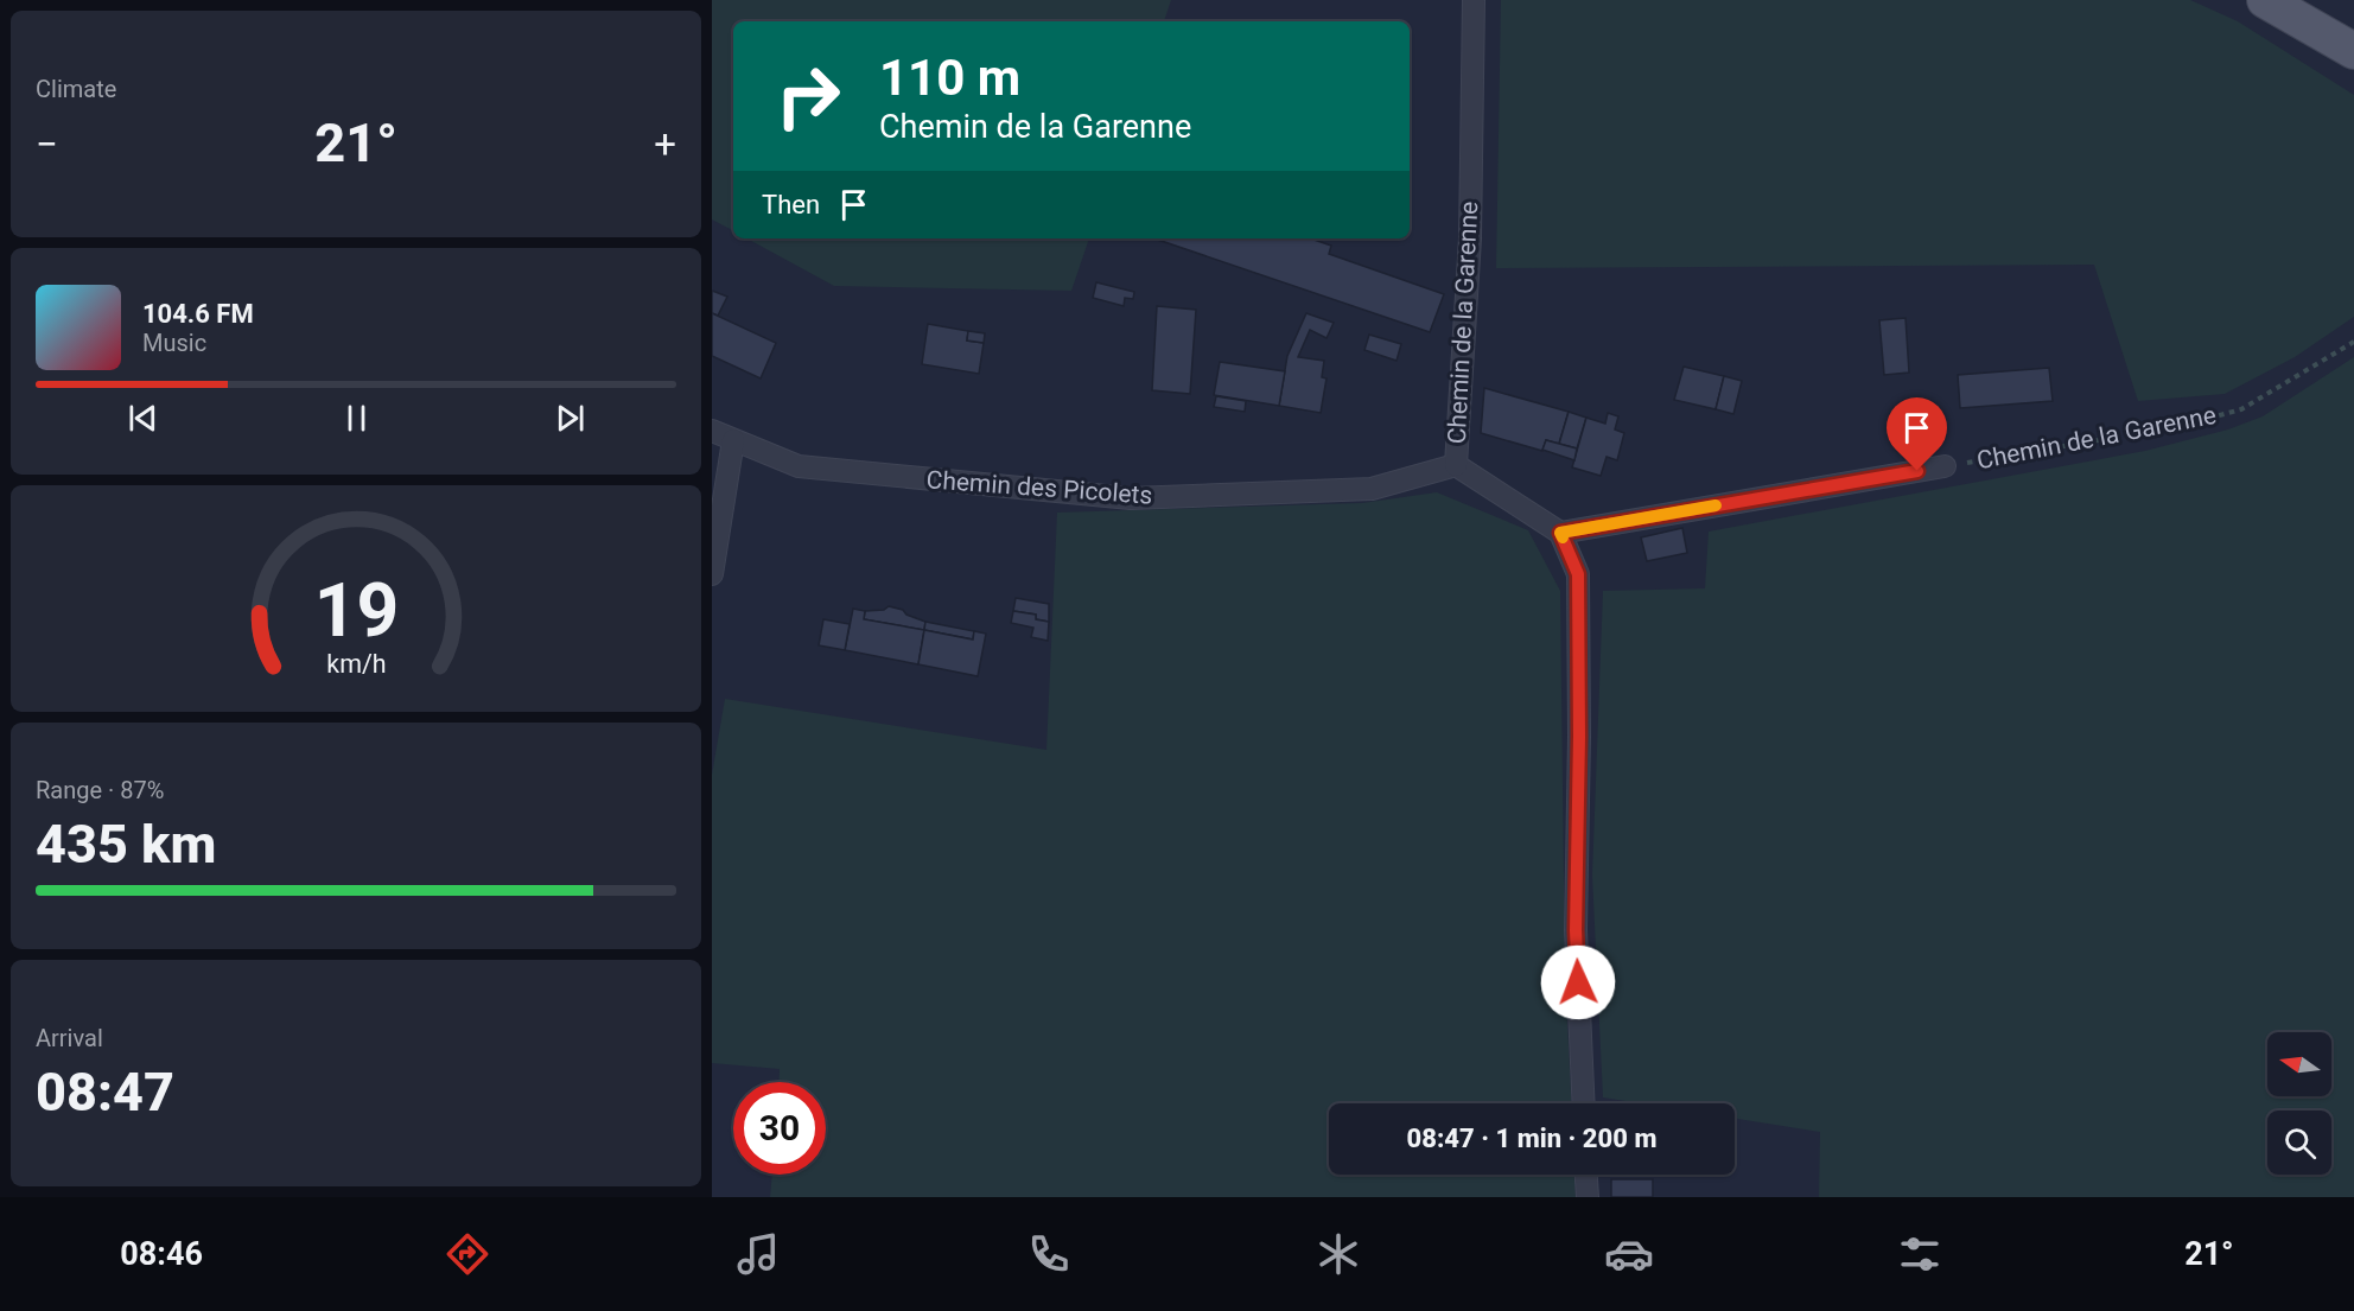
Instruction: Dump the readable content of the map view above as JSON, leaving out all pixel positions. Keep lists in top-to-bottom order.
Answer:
{
  "streets": {
    "street": ["Chemin de la Garenne", "Chemin des Picolets"]
  },
  "crossings": [
    ["Chemin de la Garenne", "Chemin des Picolets"]
  ],
  "north": "left",
  "page": {
    "tile": [
      "Climate",
      ["Range · 87%", "435 km"],
      ["Arrival", "08:47"]
    ],
    "turn": ["110 m", "Chemin de la Garenne"],
    "heat": ["−", "21°", "+"],
    "then": "Then",
    "song": ["104.6 FM", "Music"],
    "limit": "30",
    "trip": "08:47 · 1 min · 200 m",
    "tabs": ["08:46", "21°"],
    "gauge": ["19", "km/h"]
  }
}
